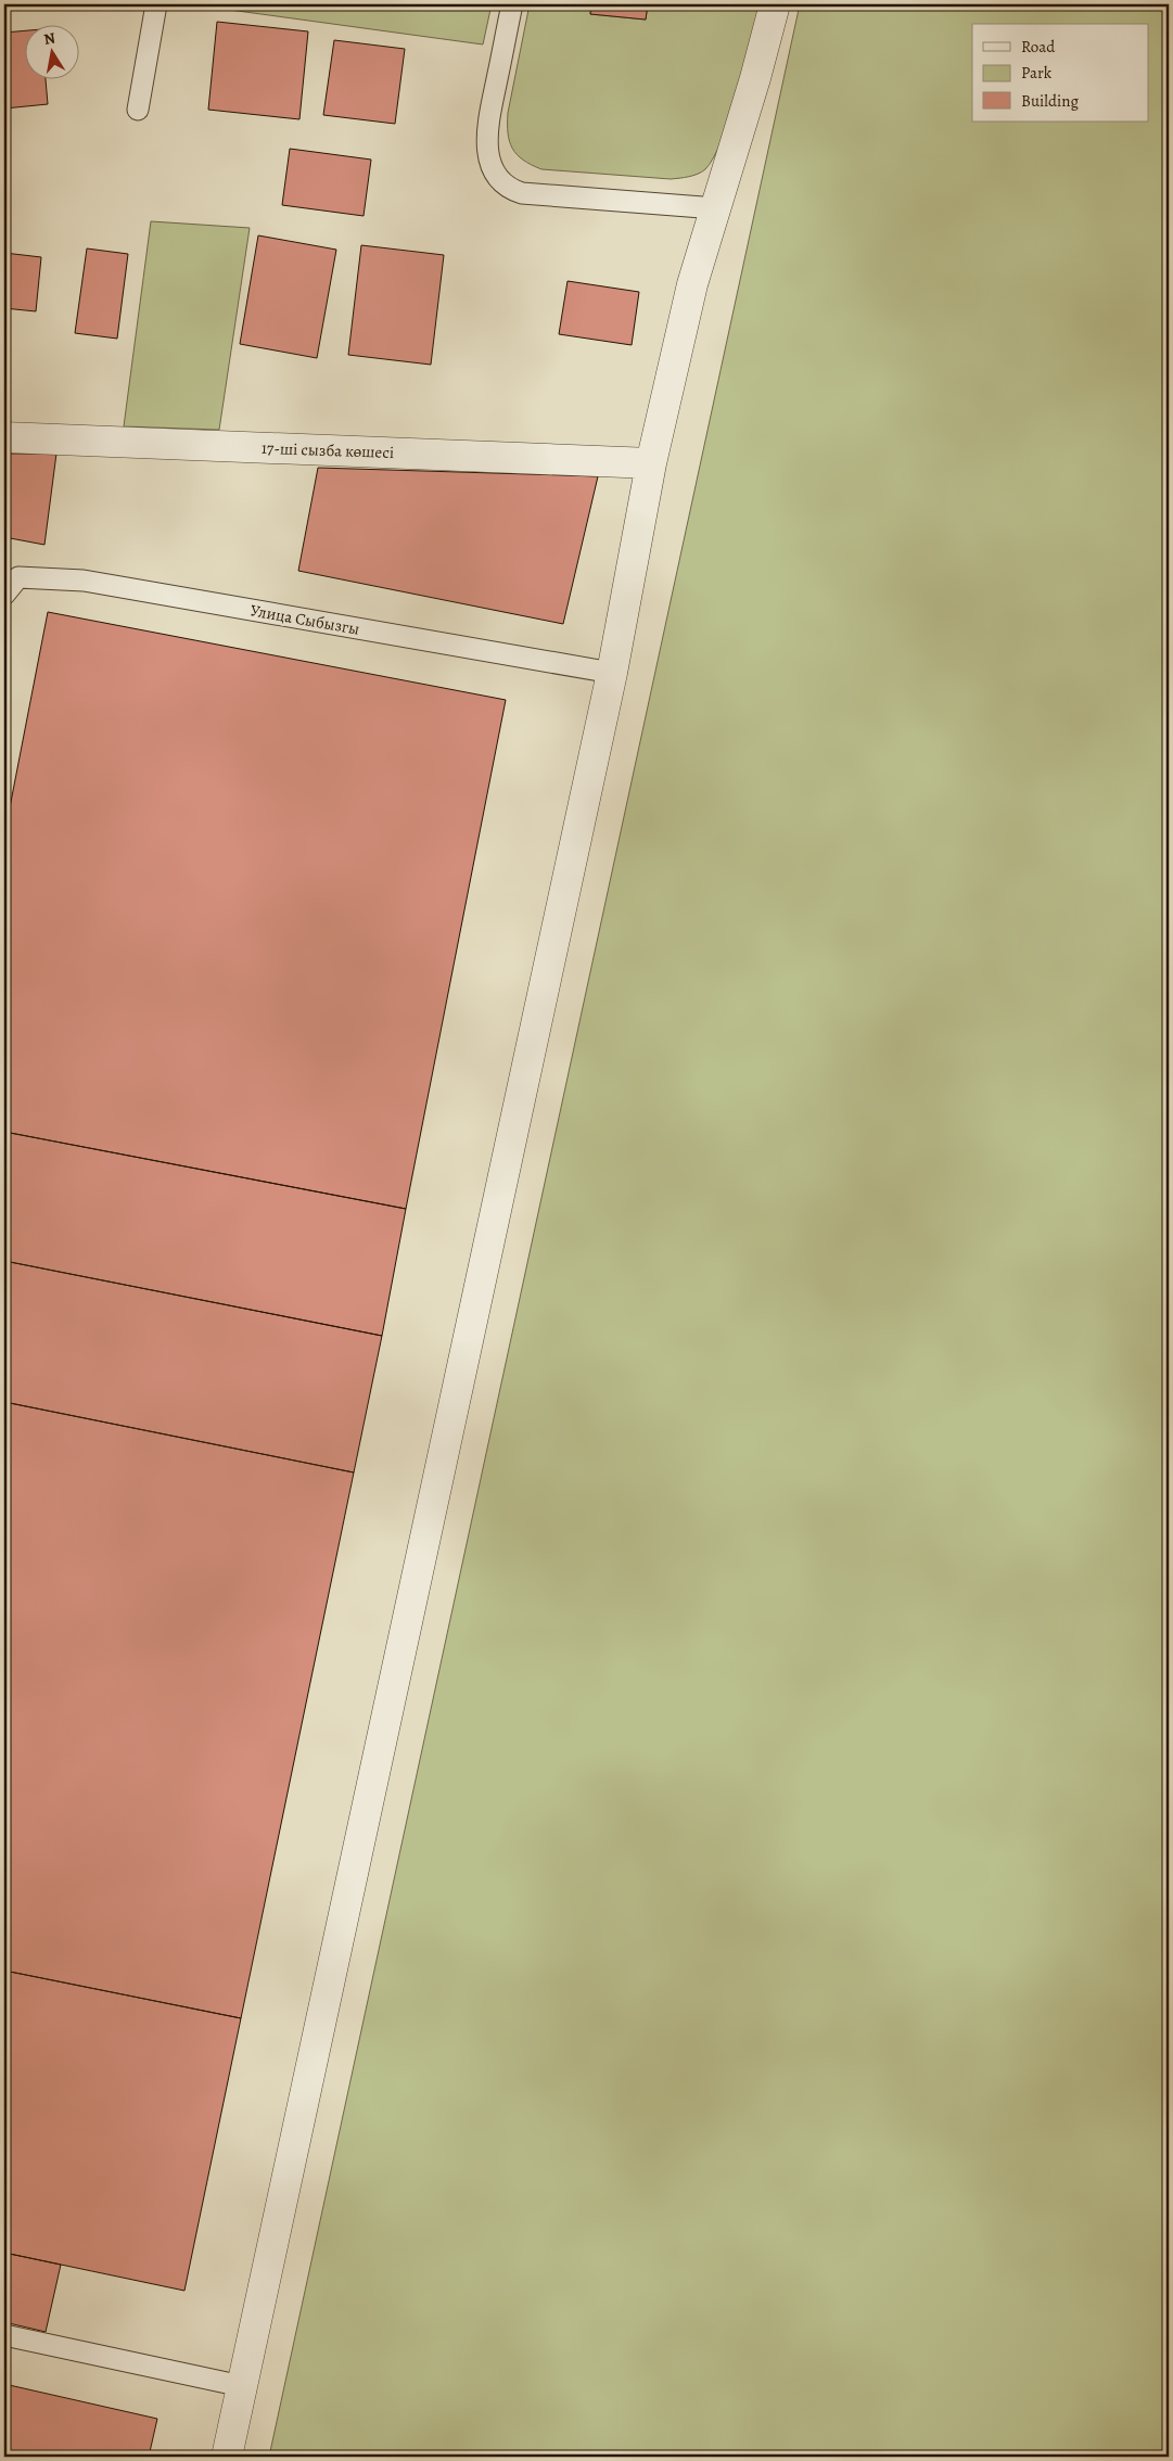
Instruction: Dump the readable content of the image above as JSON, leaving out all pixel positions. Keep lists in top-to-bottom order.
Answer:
{
  "streets": {
    "street": ["17-ші сызба көшесі"],
    "lane": ["Улица Сыбызгы"]
  },
  "legend": ["Road", "Park", "Building"],
  "north": "top"
}
